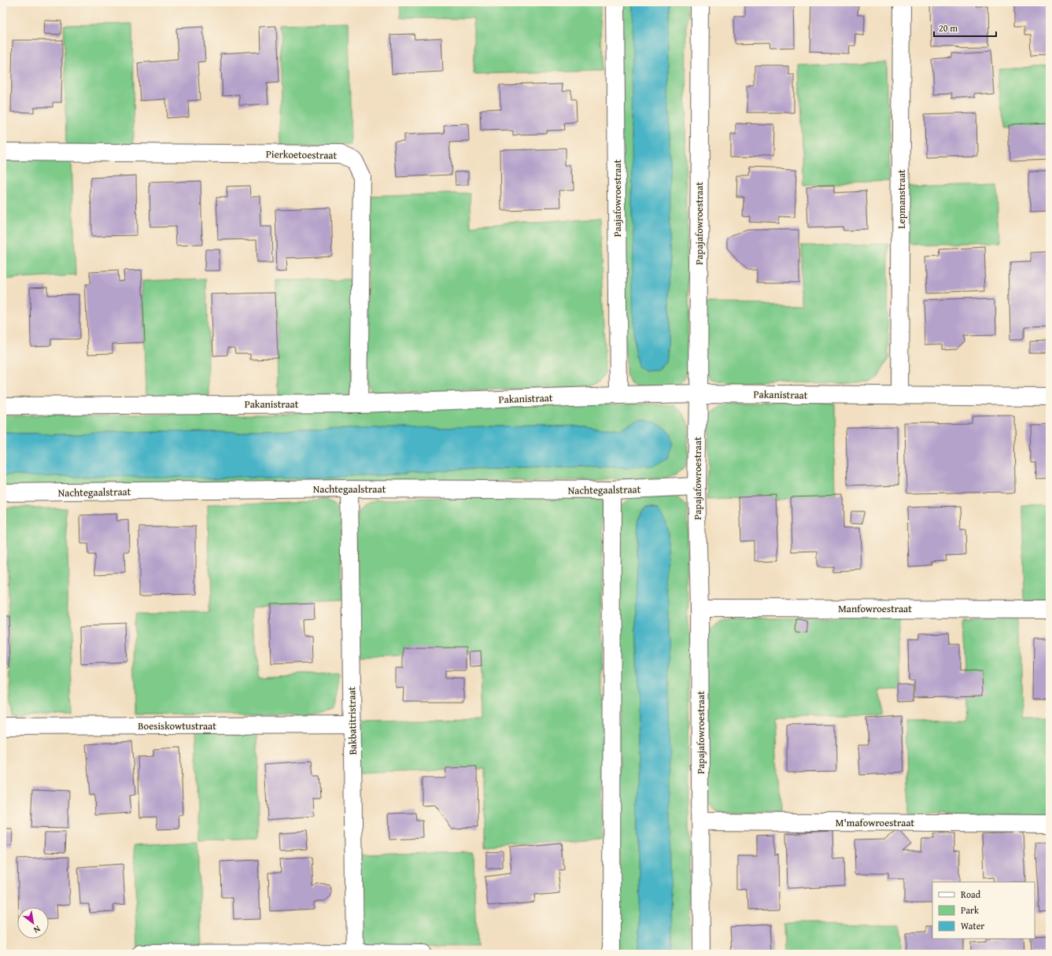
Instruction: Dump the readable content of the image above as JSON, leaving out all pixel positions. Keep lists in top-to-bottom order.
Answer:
{
  "streets": {
    "street": [
      "Pierkoetoestraat",
      "Paajafowroestraat",
      "Lepmanstraat",
      "Papajafowroestraat",
      "Pakanistraat",
      "Nachtegaalstraat",
      "Manfowroestraat",
      "Bakbatitristraat",
      "Boesiskowtustraat",
      "M'mafowroestraat"
    ]
  },
  "crossings": [
    ["Pierkoetoestraat", "Pakanistraat"],
    ["Paajafowroestraat", "Pakanistraat"],
    ["Lepmanstraat", "Pakanistraat"],
    ["Papajafowroestraat", "Pakanistraat"],
    ["Papajafowroestraat", "Nachtegaalstraat"],
    ["Papajafowroestraat", "Manfowroestraat"],
    ["Papajafowroestraat", "M'mafowroestraat"],
    ["Nachtegaalstraat", "Bakbatitristraat"],
    ["Bakbatitristraat", "Boesiskowtustraat"]
  ],
  "legend": ["Road", "Park", "Water"],
  "scale_bar": "20 m",
  "north": "bottom right"
}
